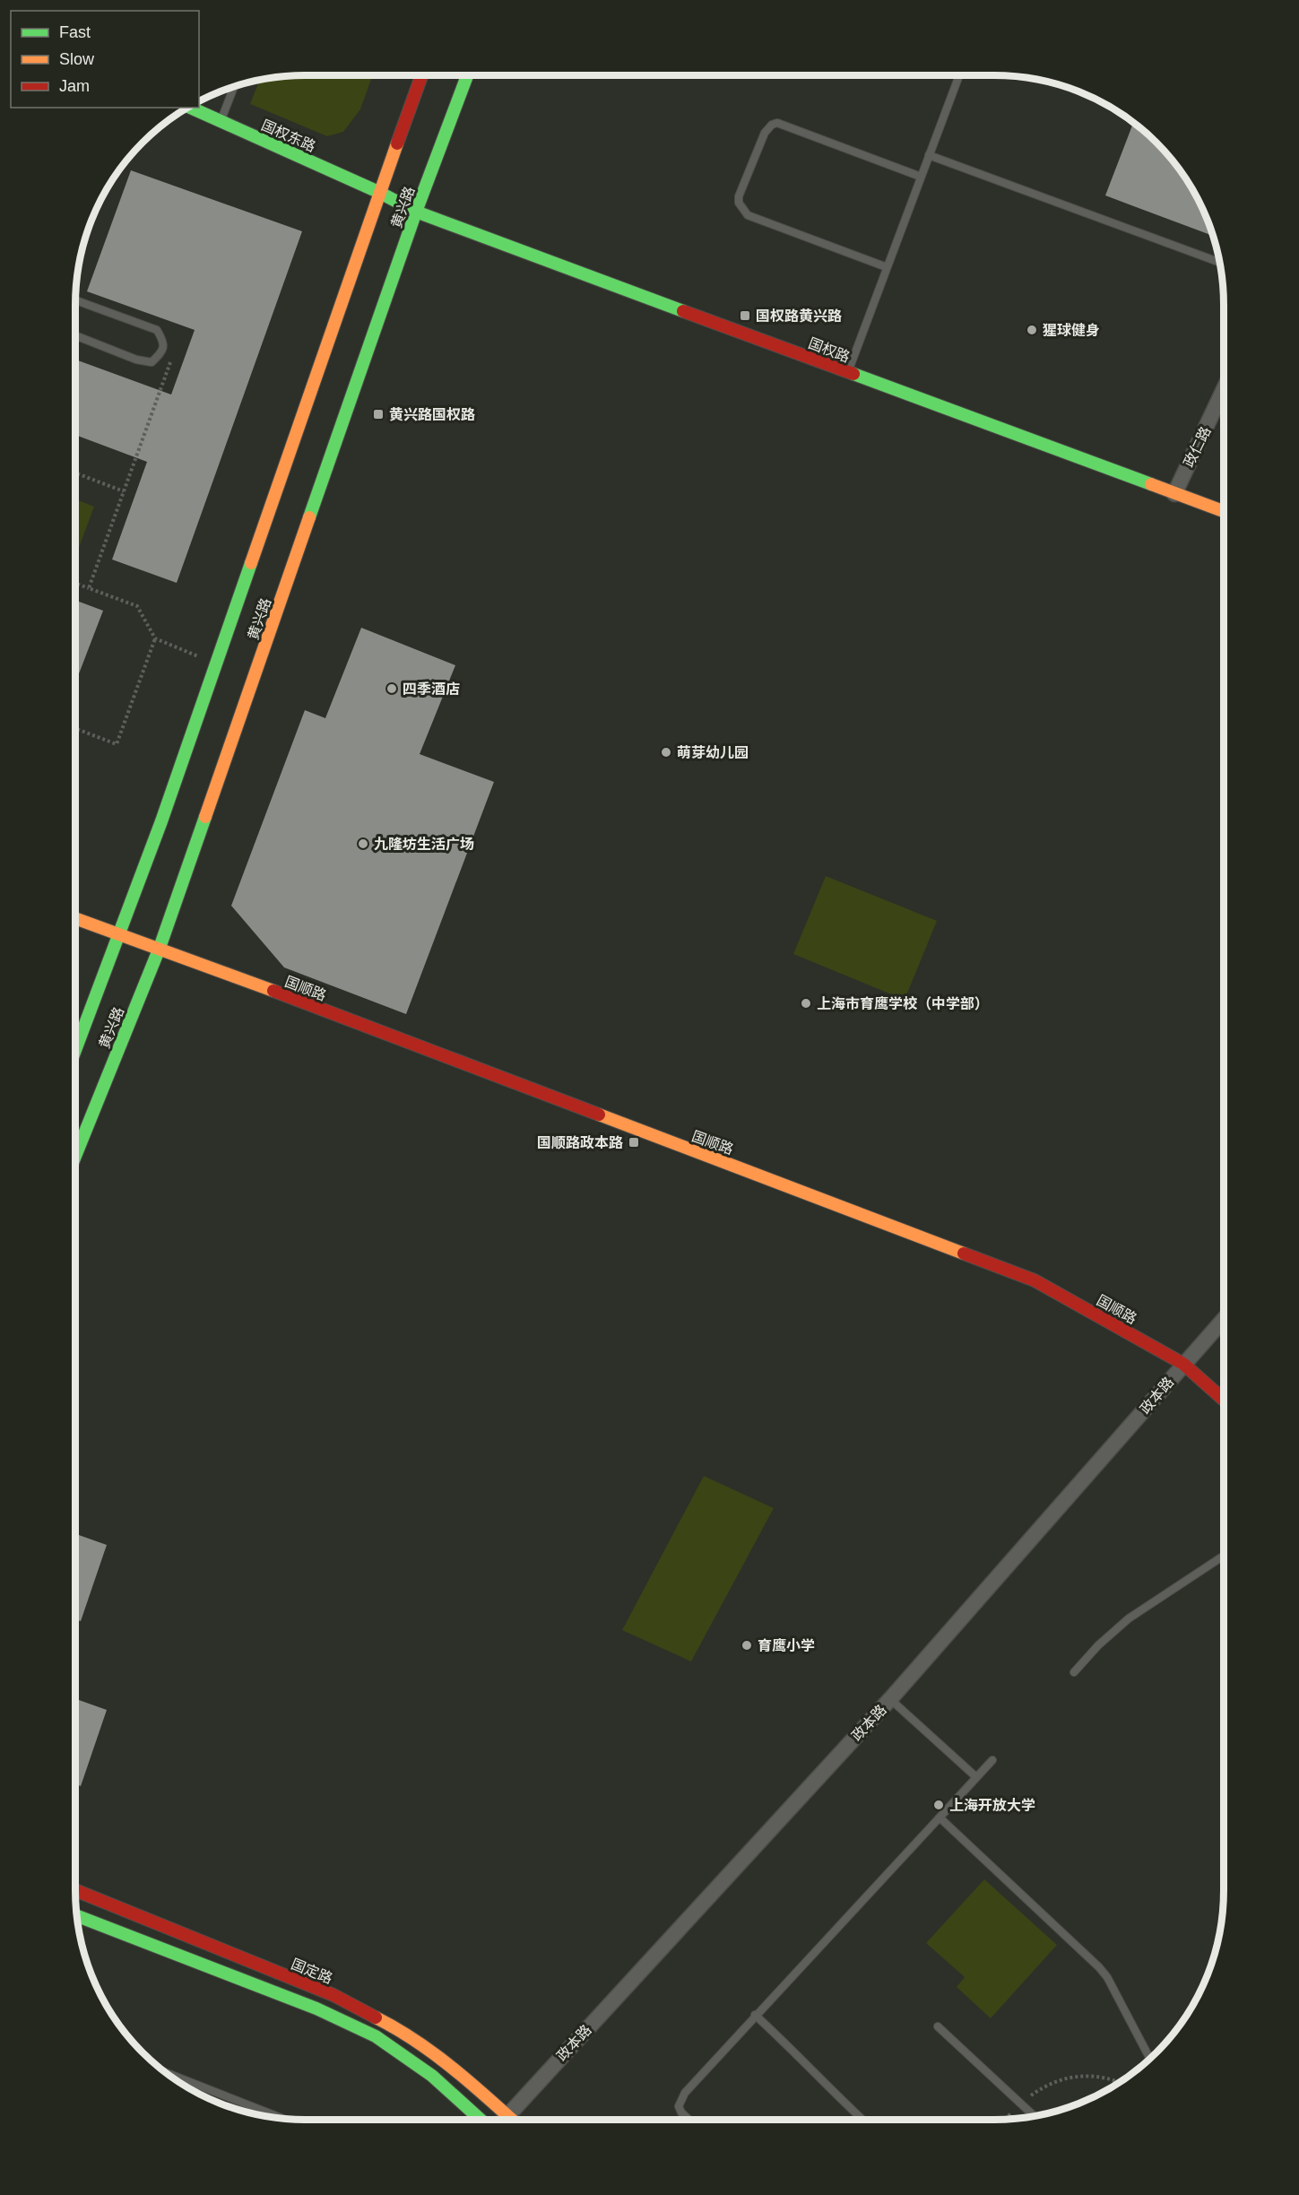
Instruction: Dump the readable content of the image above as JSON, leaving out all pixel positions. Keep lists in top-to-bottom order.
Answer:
{
  "streets": {
    "street": [
      "国权东路",
      "黄兴路",
      "国权路",
      "政仁路",
      "国顺路",
      "政本路",
      "国定路"
    ]
  },
  "crossings": [
    ["国权东路", "黄兴路"],
    ["国权东路", "国权路"],
    ["黄兴路", "国权路"],
    ["黄兴路", "国顺路"],
    ["国权路", "政仁路"],
    ["国顺路", "政本路"],
    ["政本路", "国定路"]
  ],
  "places": {
    "transit": ["国权路黄兴路", "黄兴路国权路", "国顺路政本路"],
    "other": [
      "猩球健身",
      "四季酒店",
      "萌芽幼儿园",
      "九隆坊生活广场",
      "上海市育鹰学校（中学部）",
      "育鹰小学",
      "上海开放大学"
    ]
  },
  "legend": ["Fast", "Slow", "Jam"]
}
